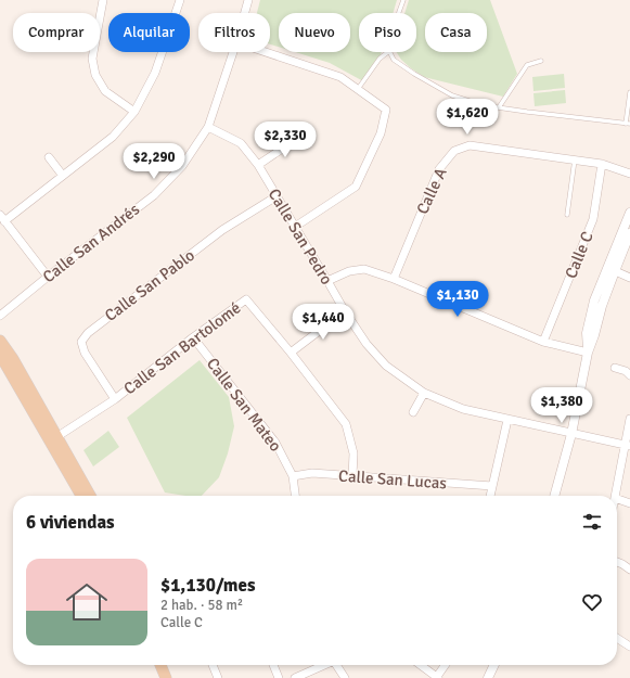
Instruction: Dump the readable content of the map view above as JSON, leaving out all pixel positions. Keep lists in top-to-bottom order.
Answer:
{
  "streets": {
    "street": [
      "Calle A",
      "Calle San Pedro",
      "Calle San Andrés",
      "Calle C",
      "Calle San Pablo",
      "Calle San Bartolomé",
      "Calle San Mateo",
      "Calle San Lucas"
    ]
  },
  "crossings": [
    ["Calle A", "Calle C"],
    ["Calle San Pedro", "Calle San Andrés"],
    ["Calle San Pedro", "Calle San Pablo"],
    ["Calle San Pablo", "Calle San Bartolomé"],
    ["Calle San Bartolomé", "Calle San Mateo"],
    ["Calle San Bartolomé", "Calle San Lucas"],
    ["Calle San Mateo", "Calle San Lucas"]
  ],
  "page": {
    "chip": [
      "Comprar",
      "Alquilar",
      "Filtros",
      "Nuevo",
      "Piso",
      "Casa"
    ],
    "price": [
      "$1,620",
      "$2,330",
      "$2,290",
      "$1,130",
      "$1,440",
      "$1,380"
    ],
    "heading": "6 viviendas",
    "list": [
      {
        "name": "$1,130/mes",
        "note": "2 hab. · 58 m² · Calle C"
      }
    ]
  }
}
